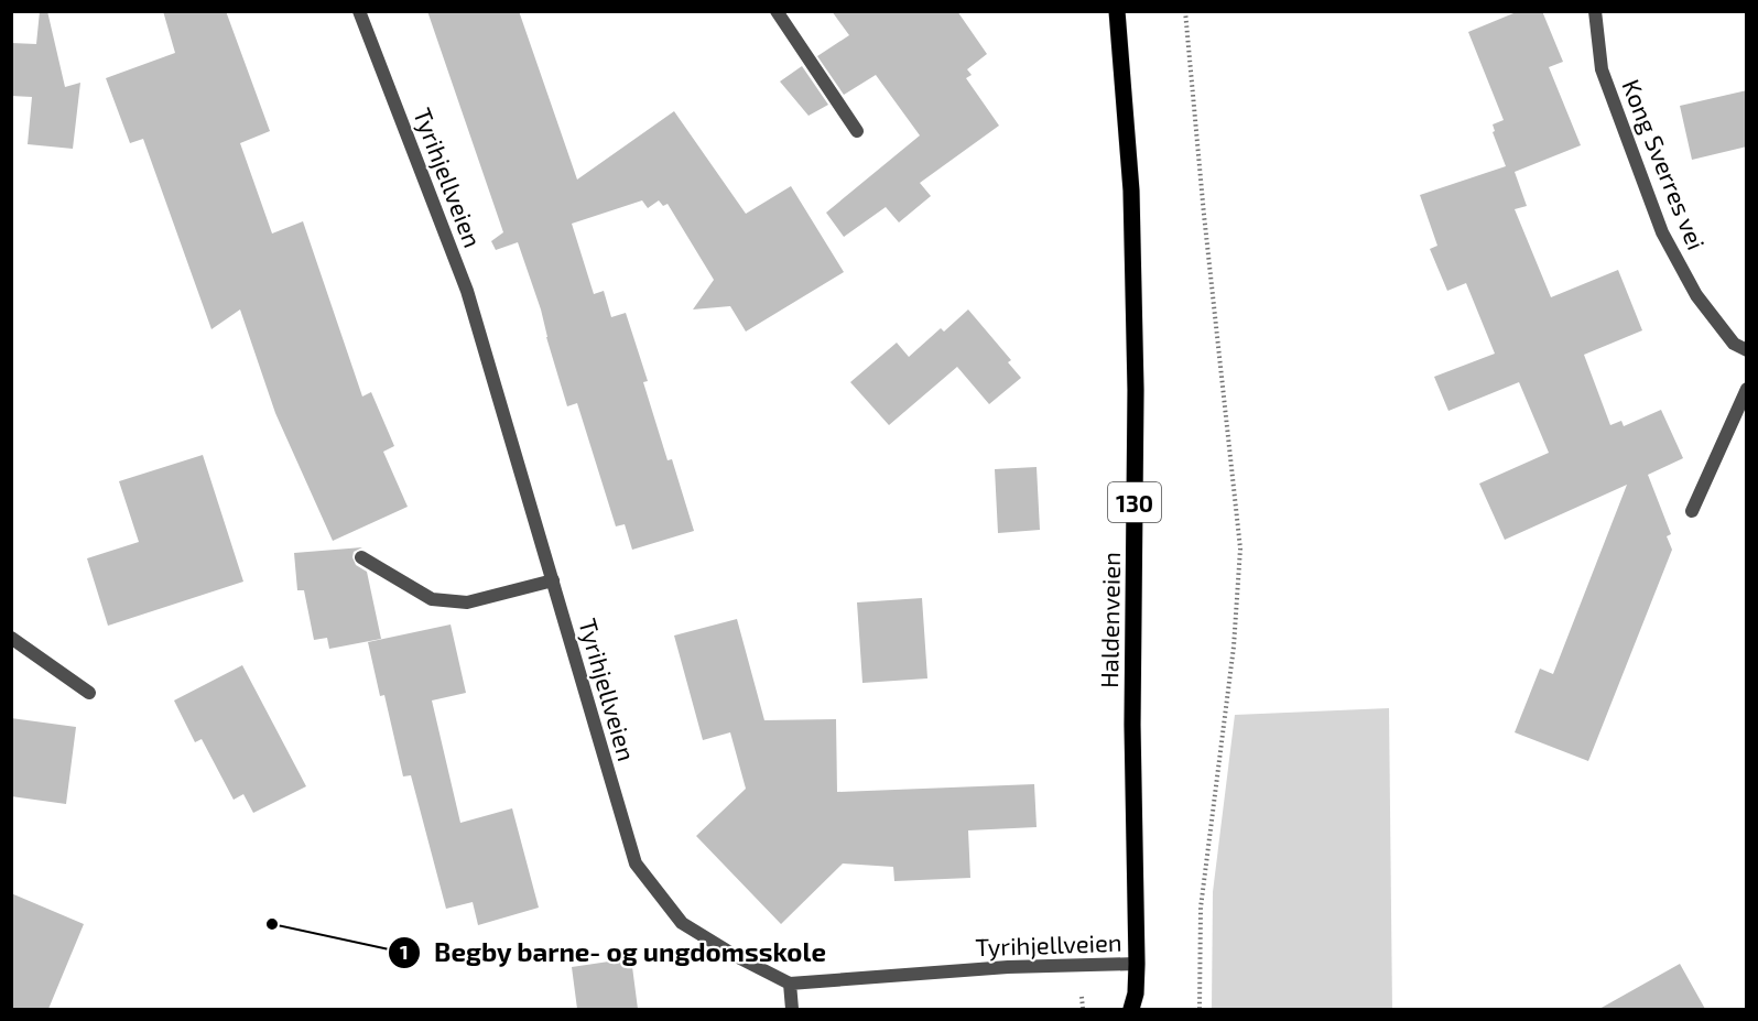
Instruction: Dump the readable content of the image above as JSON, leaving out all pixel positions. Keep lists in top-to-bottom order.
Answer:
{
  "streets": {
    "main road": ["130", "Haldenveien"],
    "street": ["Kong Sverres vei", "Tyrihjellveien"]
  },
  "crossings": [
    ["Tyrihjellveien", "Haldenveien"]
  ],
  "places": ["Begby barne- og ungdomsskole"]
}
